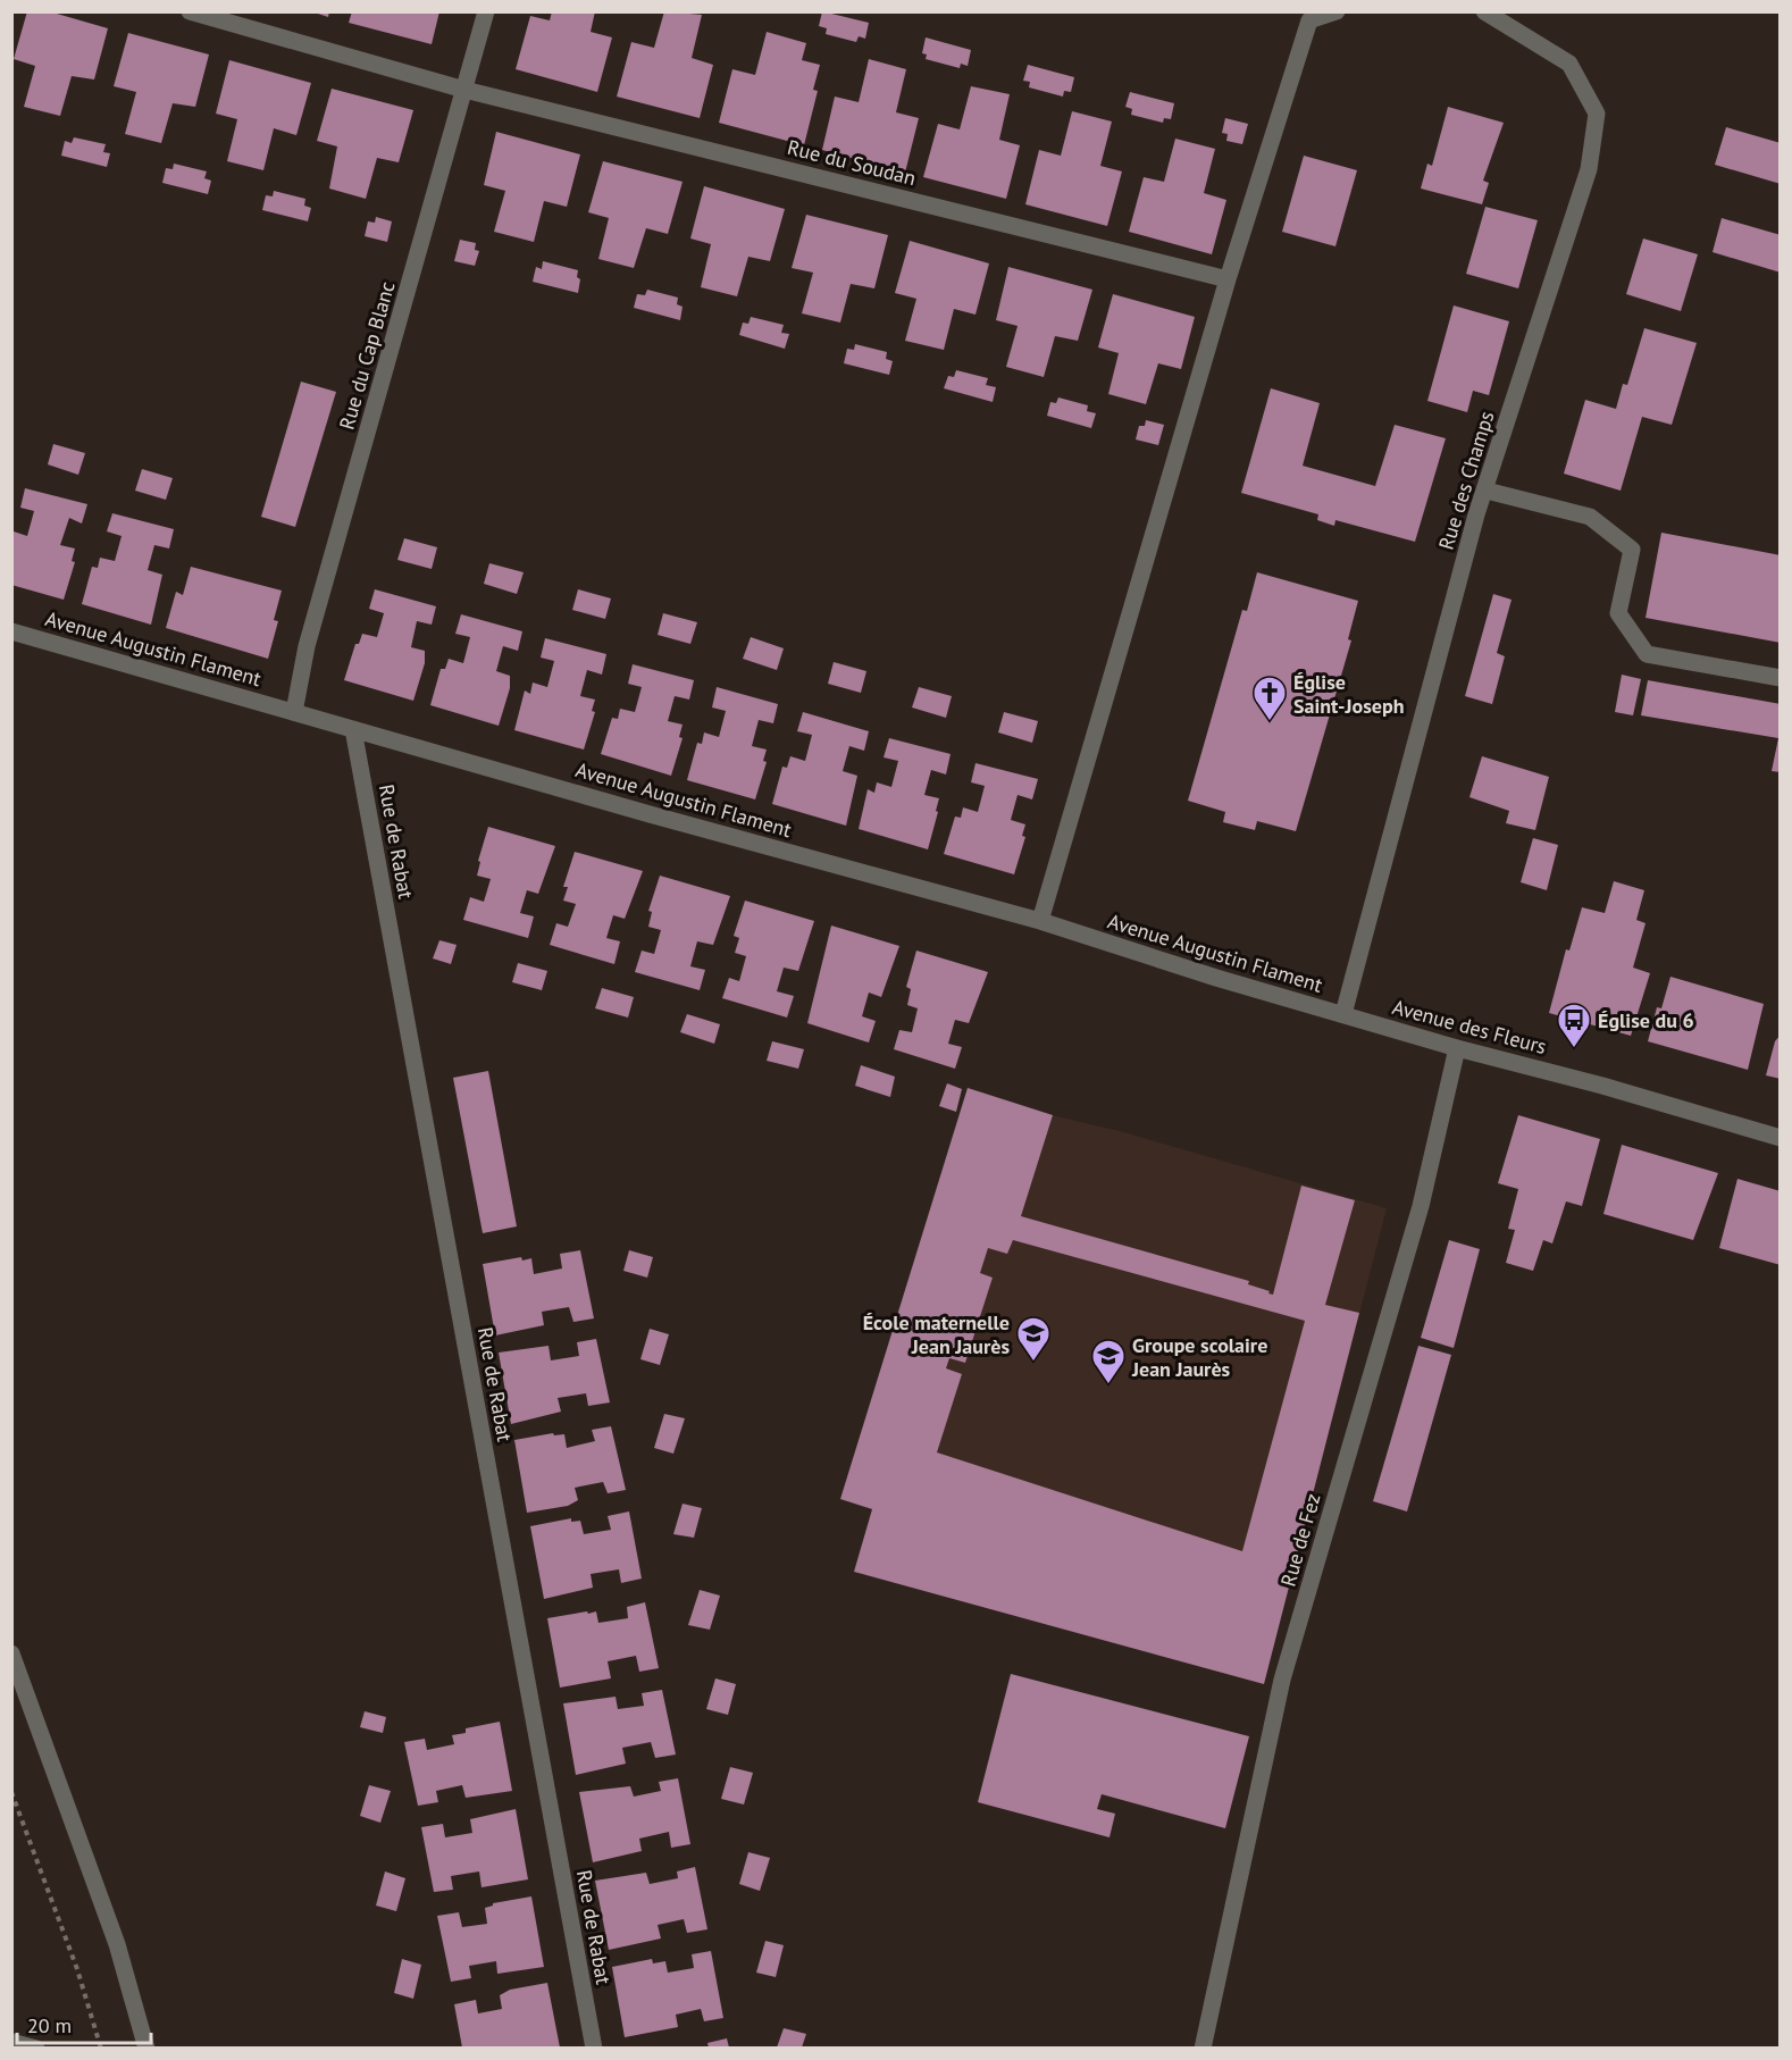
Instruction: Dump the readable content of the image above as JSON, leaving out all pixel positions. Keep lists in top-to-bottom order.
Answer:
{
  "streets": {
    "street": [
      "Rue du Soudan",
      "Rue du Cap Blanc",
      "Rue des Champs",
      "Avenue Augustin Flament",
      "Rue de Rabat",
      "Avenue des Fleurs",
      "Rue de Fez"
    ]
  },
  "crossings": [
    ["Rue du Soudan", "Rue du Cap Blanc"],
    ["Rue du Cap Blanc", "Avenue Augustin Flament"],
    ["Rue des Champs", "Avenue Augustin Flament"],
    ["Rue des Champs", "Avenue des Fleurs"],
    ["Avenue Augustin Flament", "Rue de Rabat"],
    ["Avenue Augustin Flament", "Avenue des Fleurs"],
    ["Avenue des Fleurs", "Rue de Fez"]
  ],
  "places": {
    "church": ["Église Saint-Joseph"],
    "bus stop": ["Église du 6"],
    "school or university": ["École maternelle Jean Jaurès", "Groupe scolaire Jean Jaurès"]
  },
  "scale_bar": "20 m"
}
